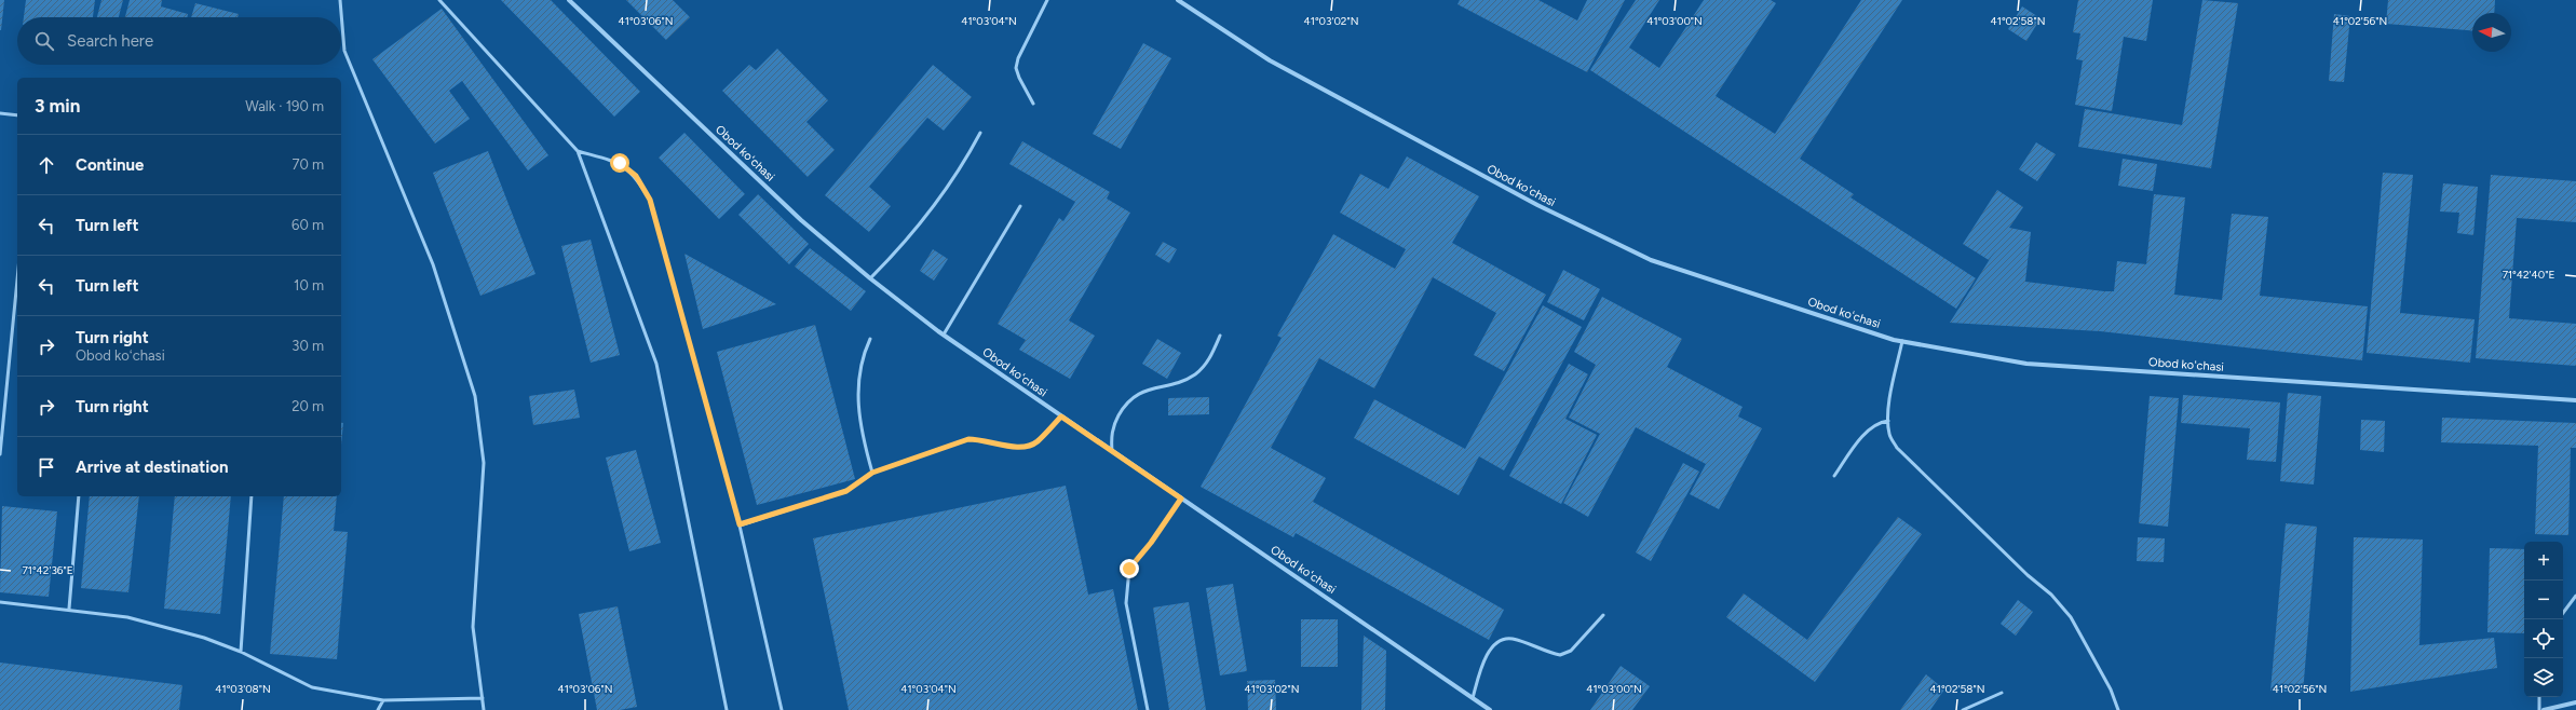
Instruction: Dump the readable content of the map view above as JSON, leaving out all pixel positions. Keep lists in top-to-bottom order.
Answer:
{
  "streets": {
    "street": ["Obod koʻchasi"]
  },
  "north": "left",
  "page": {
    "search": "Search here",
    "heading": ["3 min", "Walk · 190 m"],
    "list": [
      ["Continue", "70 m"],
      ["Turn left", "60 m"],
      ["Turn left", "10 m"],
      ["Turn right", "Obod koʻchasi", "30 m"],
      ["Turn right", "20 m"],
      "Arrive at destination"
    ],
    "map_buttons": ["+", "−"]
  },
  "coordinates": [
    "41°03'06\"N",
    "41°03'04\"N",
    "41°03'02\"N",
    "41°03'00\"N",
    "41°02'58\"N",
    "41°02'56\"N",
    "71°42'40\"E",
    "71°42'36\"E",
    "41°03'08\"N"
  ]
}
